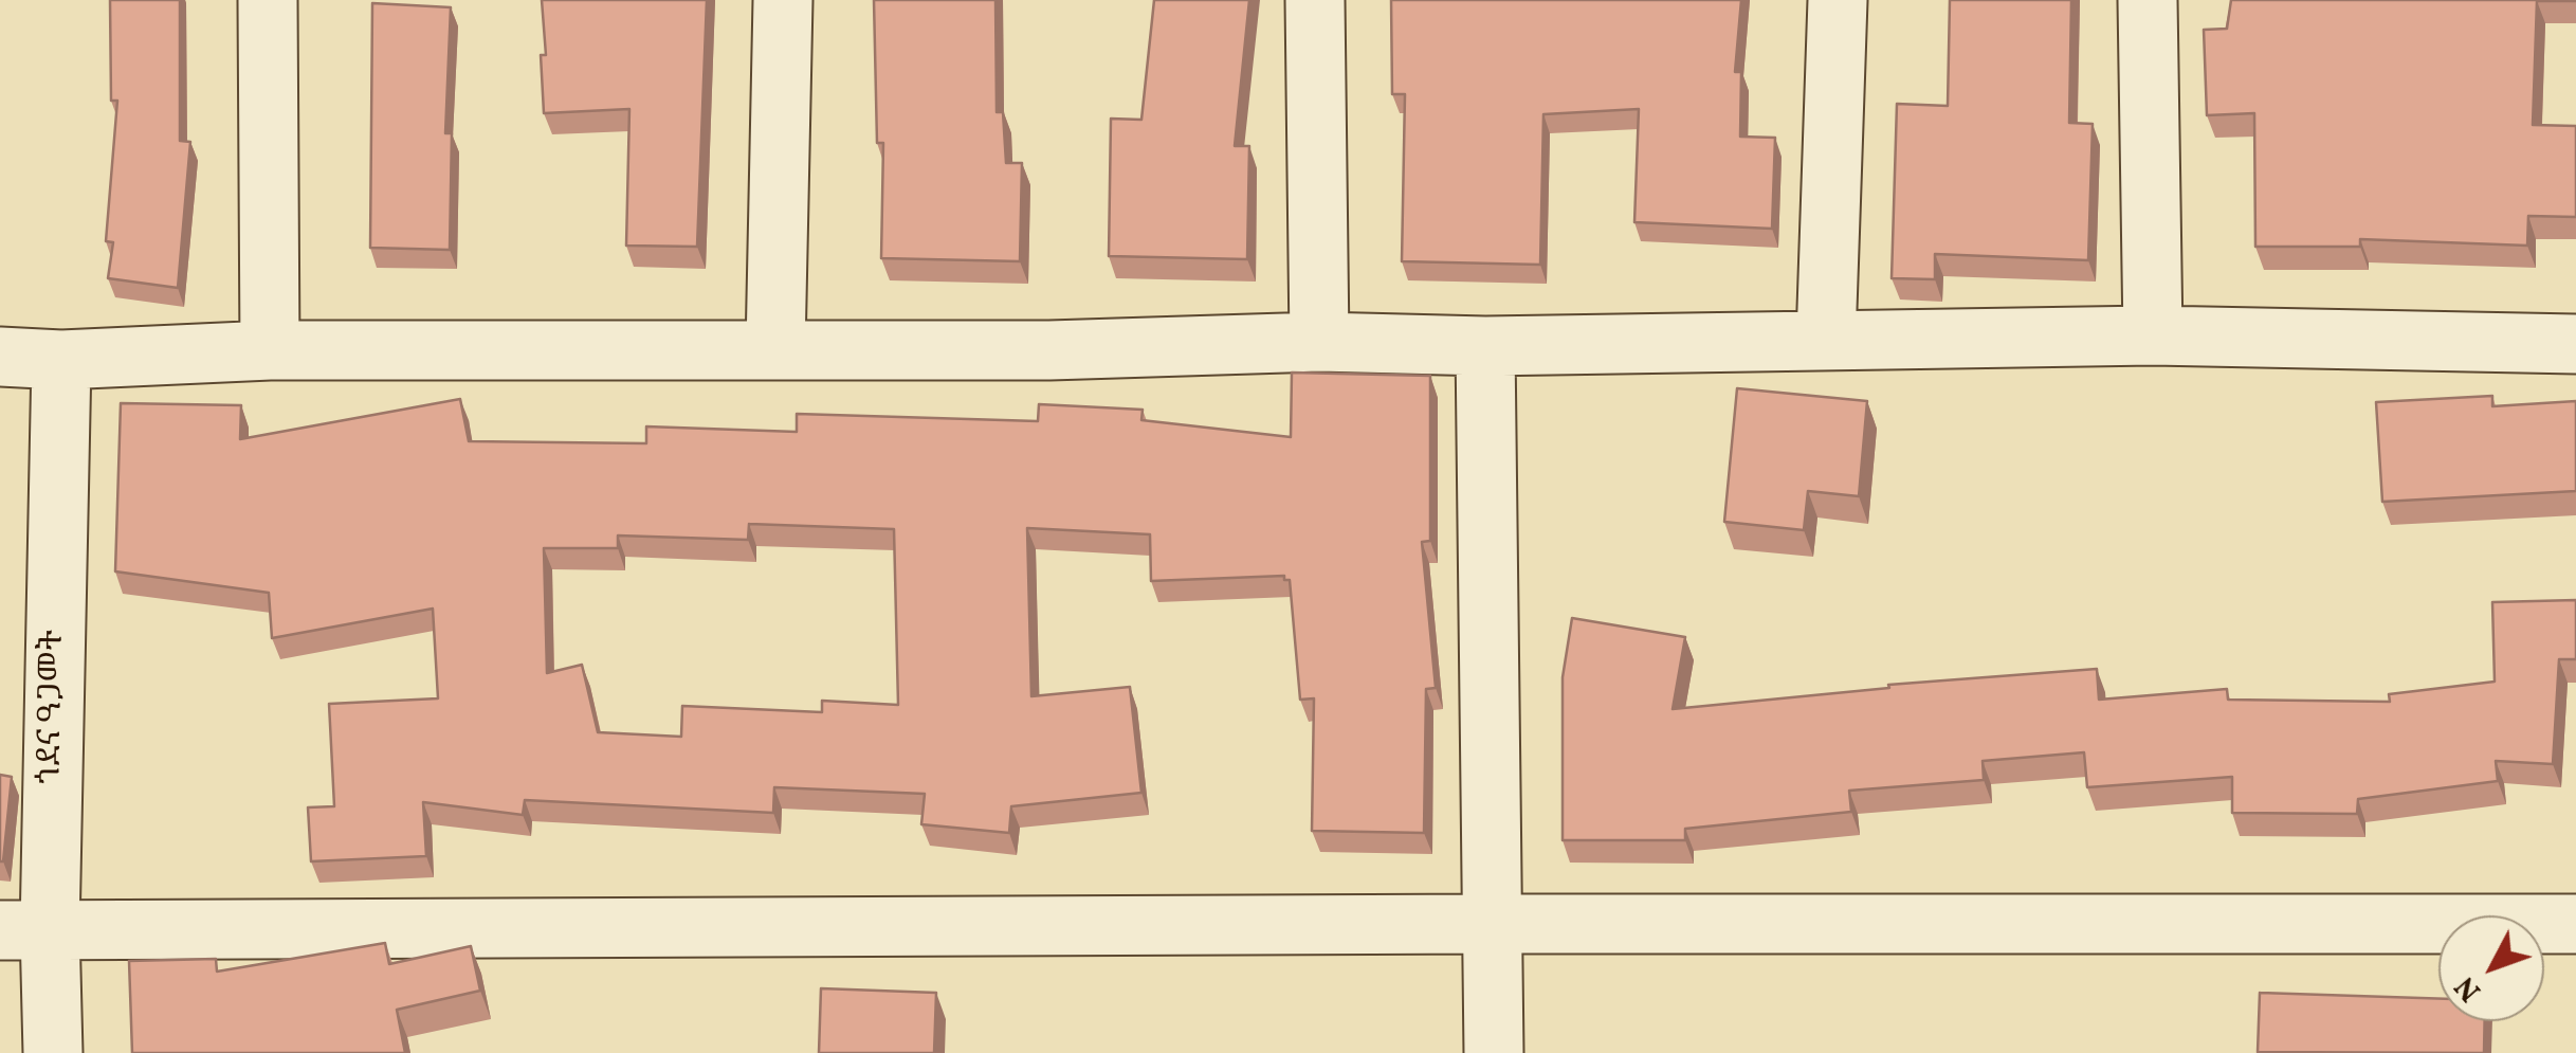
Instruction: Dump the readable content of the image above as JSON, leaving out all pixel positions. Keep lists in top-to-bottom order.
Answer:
{
  "streets": {
    "street": ["ጎደና ዓጋመት"]
  },
  "north": "bottom left"
}
